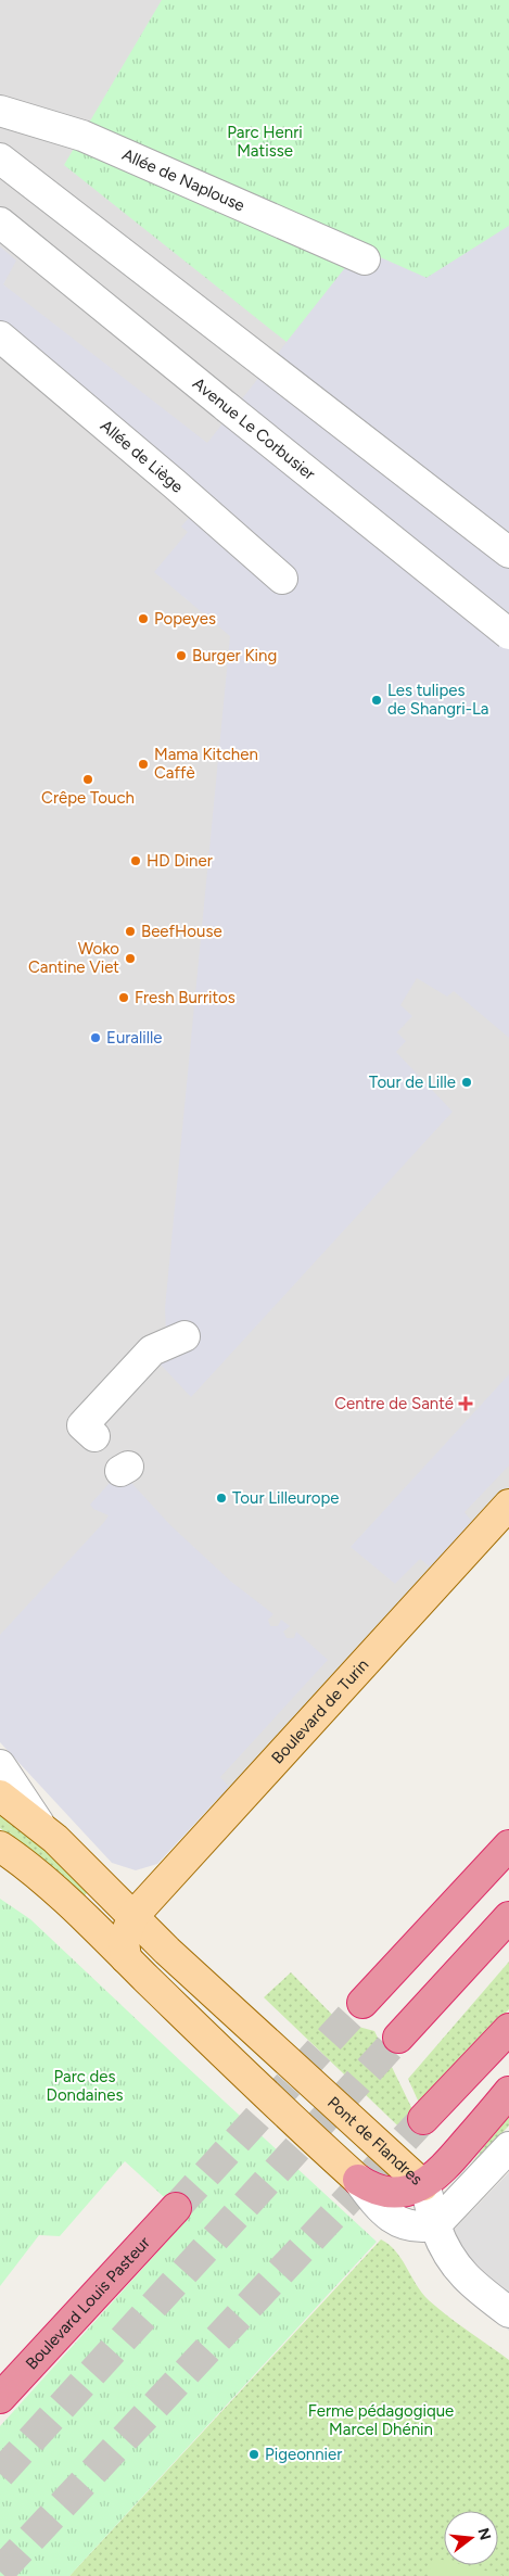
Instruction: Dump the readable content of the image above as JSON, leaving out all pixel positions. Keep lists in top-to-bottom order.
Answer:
{
  "streets": {
    "highway": ["Boulevard Louis Pasteur"],
    "main road": ["Boulevard de Turin", "Pont de Flandres"],
    "street": ["Allée de Naplouse", "Avenue Le Corbusier", "Allée de Liège"]
  },
  "crossings": [
    ["Boulevard de Turin", "Pont de Flandres"]
  ],
  "parks": ["Parc Henri Matisse", "Parc des Dondaines", "Ferme pédagogique Marcel Dhénin"],
  "places": {
    "other": [
      "Popeyes",
      "Burger King",
      "Les tulipes de Shangri-La",
      "Mama Kitchen Caffè",
      "Crêpe Touch",
      "HD Diner",
      "BeefHouse",
      "Woko Cantine Viet",
      "Fresh Burritos",
      "Euralille",
      "Tour de Lille",
      "Tour Lilleurope",
      "Pigeonnier"
    ],
    "health": ["Centre de Santé"]
  },
  "north": "right"
}
